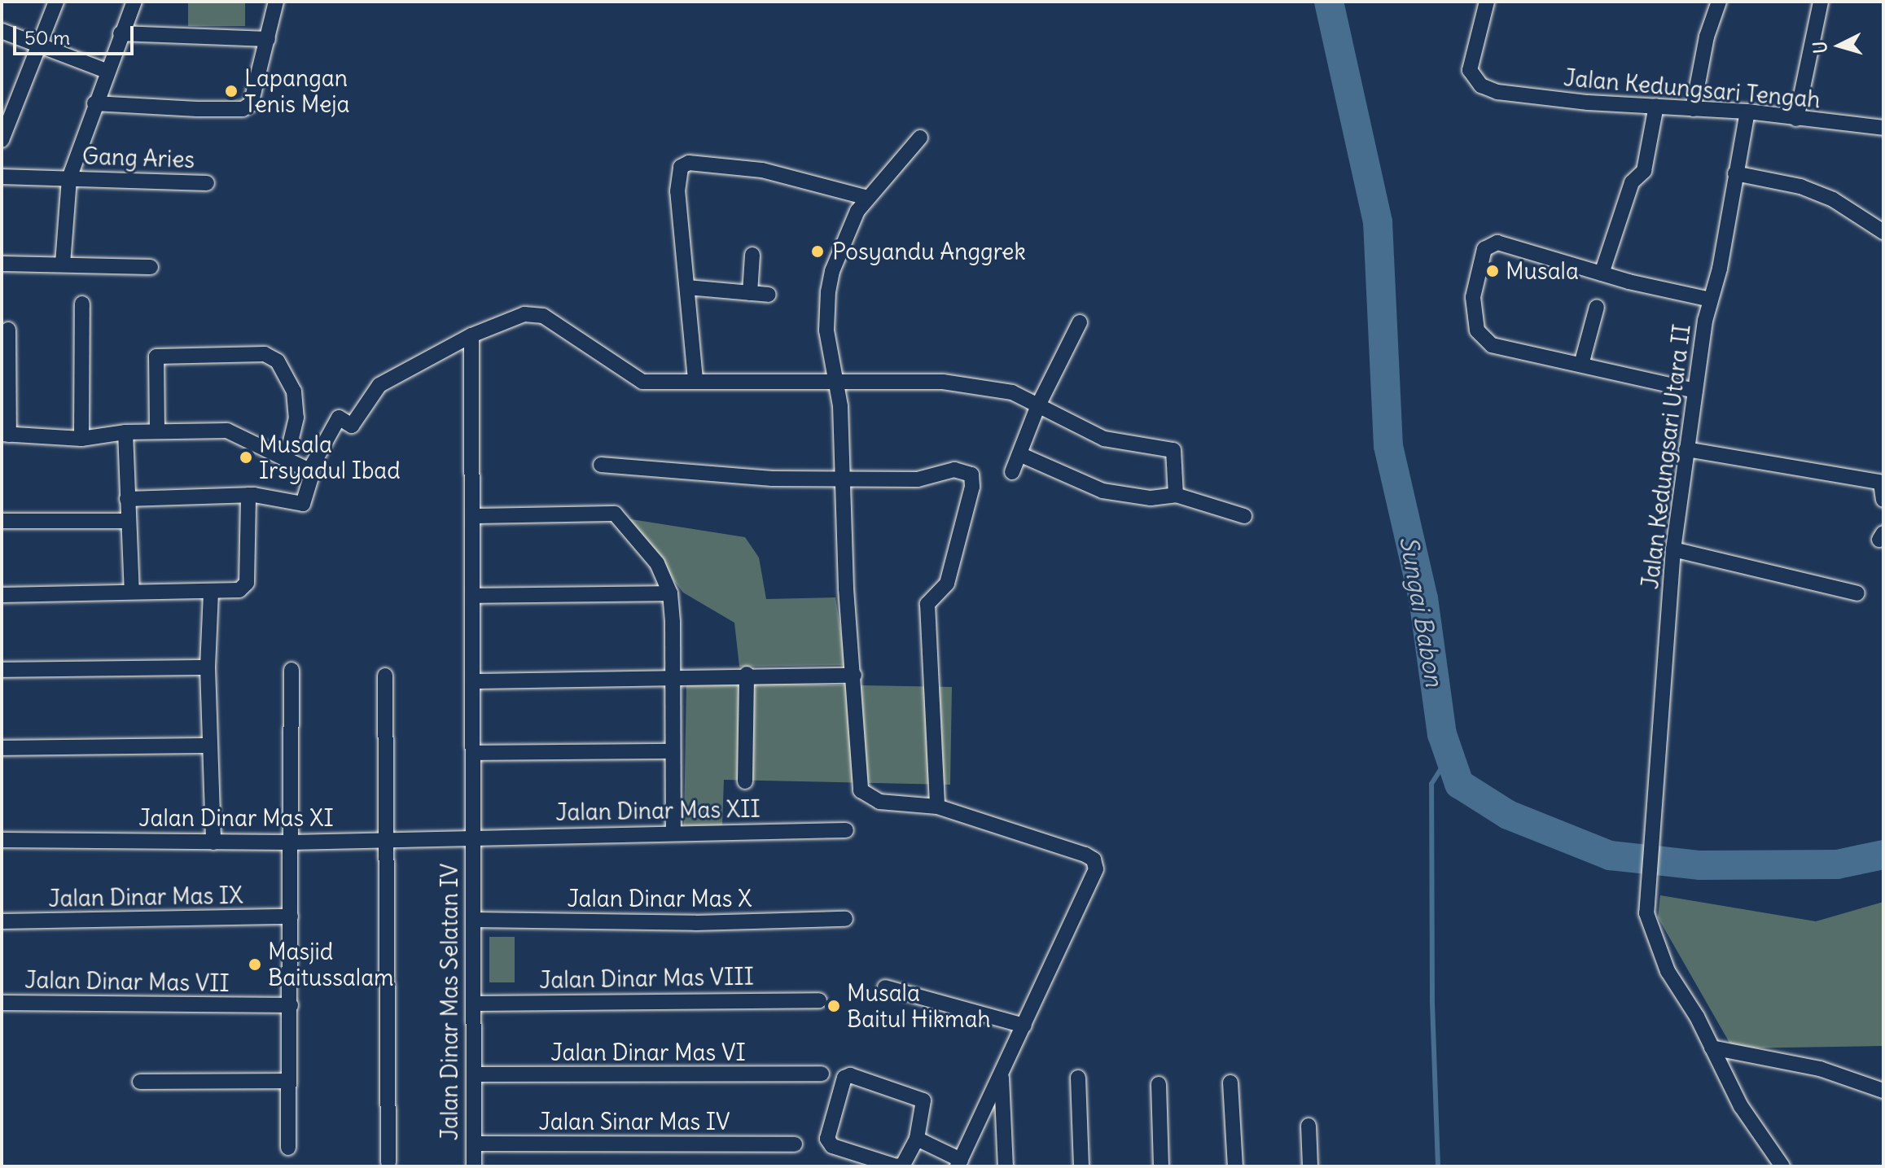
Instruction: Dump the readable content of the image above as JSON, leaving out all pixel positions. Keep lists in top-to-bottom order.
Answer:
{
  "streets": {
    "street": [
      "Jalan Kedungsari Tengah",
      "Gang Aries",
      "Jalan Kedungsari Utara II",
      "Jalan Dinar Mas XII",
      "Jalan Dinar Mas XI",
      "Jalan Dinar Mas IX",
      "Jalan Dinar Mas X",
      "Jalan Dinar Mas VIII",
      "Jalan Dinar Mas VII",
      "Jalan Dinar Mas Selatan IV",
      "Jalan Dinar Mas VI",
      "Jalan Sinar Mas IV"
    ]
  },
  "crossings": [
    ["Jalan Kedungsari Tengah", "Jalan Kedungsari Utara II"],
    ["Jalan Dinar Mas XII", "Jalan Dinar Mas XI"],
    ["Jalan Dinar Mas XII", "Jalan Dinar Mas Selatan IV"],
    ["Jalan Dinar Mas XI", "Jalan Dinar Mas Selatan IV"],
    ["Jalan Dinar Mas X", "Jalan Dinar Mas Selatan IV"],
    ["Jalan Dinar Mas VIII", "Jalan Dinar Mas Selatan IV"],
    ["Jalan Dinar Mas Selatan IV", "Jalan Dinar Mas VI"],
    ["Jalan Dinar Mas Selatan IV", "Jalan Sinar Mas IV"]
  ],
  "water": ["Sungai Babon"],
  "places": [
    "Lapangan Tenis Meja",
    "Posyandu Anggrek",
    "Musala",
    "Musala Irsyadul Ibad",
    "Masjid Baitussalam",
    "Musala Baitul Hikmah"
  ],
  "scale_bar": "50 m",
  "north": "left"
}
